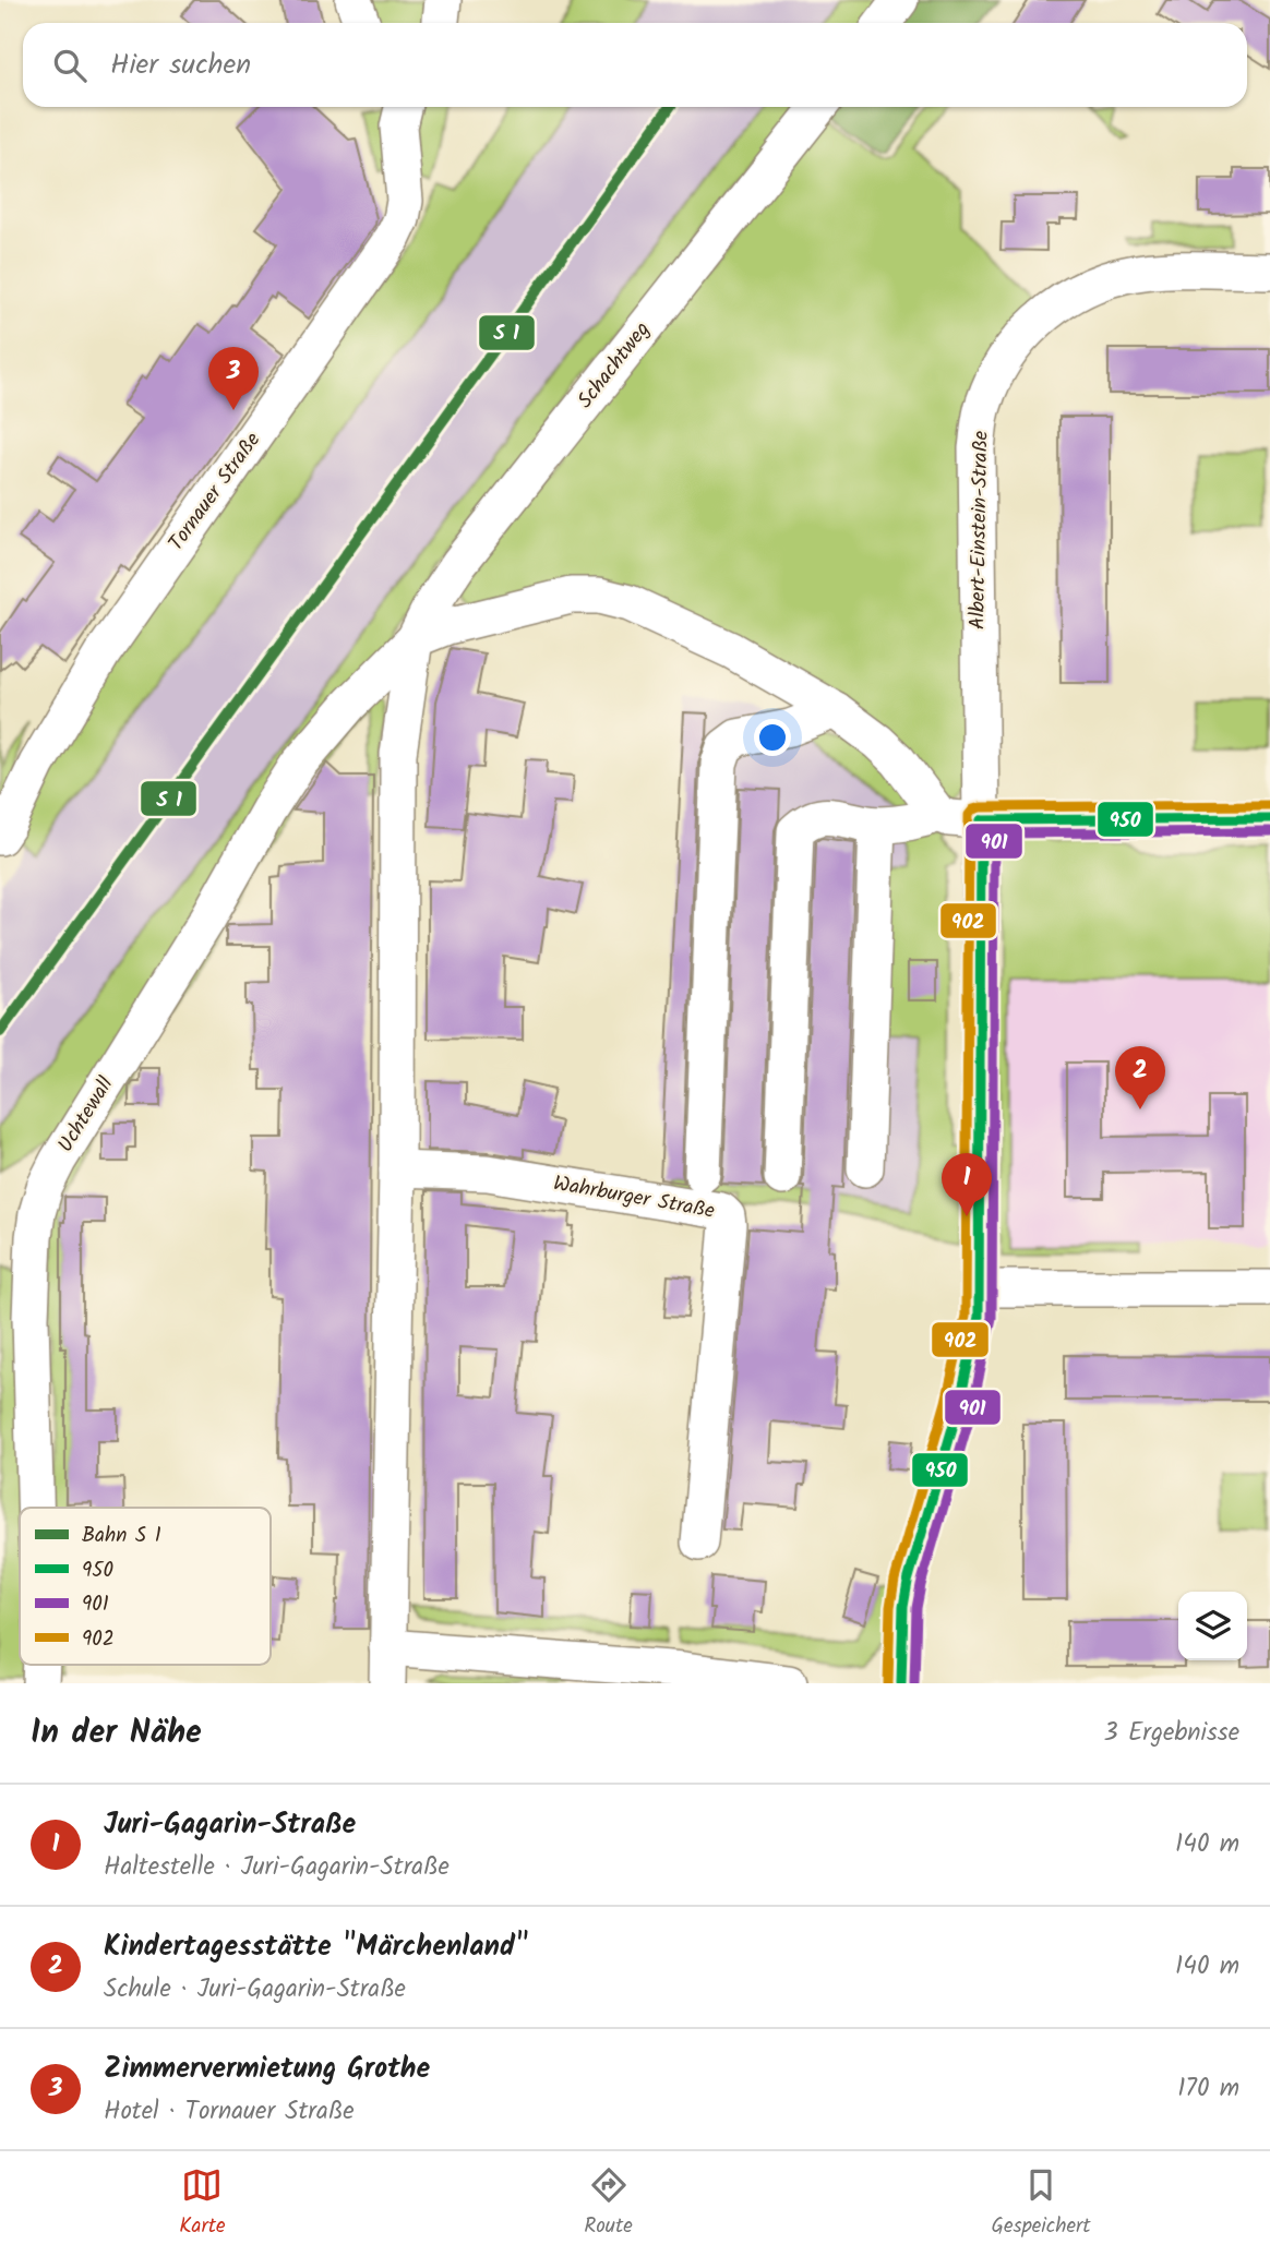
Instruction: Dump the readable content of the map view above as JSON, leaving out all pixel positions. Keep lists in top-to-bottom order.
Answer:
{
  "streets": {
    "street": [
      "Schachtweg",
      "Tornauer Straße",
      "Albert-Einstein-Straße",
      "Uchtewall",
      "Wahrburger Straße"
    ]
  },
  "crossings": [
    ["Schachtweg", "Uchtewall"]
  ],
  "lines": ["transit line 902", "transit line 950", "transit line 901"],
  "legend": [
    "Bahn S 1",
    "950",
    "901",
    "902"
  ],
  "page": {
    "search": "Hier suchen",
    "pins": ["3", "2", "1"],
    "heading": ["In der Nähe", "3 Ergebnisse"],
    "list": [
      {
        "mark": "1",
        "name": "Juri-Gagarin-Straße",
        "note": "Haltestelle · Juri-Gagarin-Straße",
        "value": "140 m"
      },
      {
        "mark": "2",
        "name": "Kindertagesstätte \"Märchenland\"",
        "note": "Schule · Juri-Gagarin-Straße",
        "value": "140 m"
      },
      {
        "mark": "3",
        "name": "Zimmervermietung Grothe",
        "note": "Hotel · Tornauer Straße",
        "value": "170 m"
      }
    ],
    "nav": ["Karte", "Route", "Gespeichert"]
  }
}
